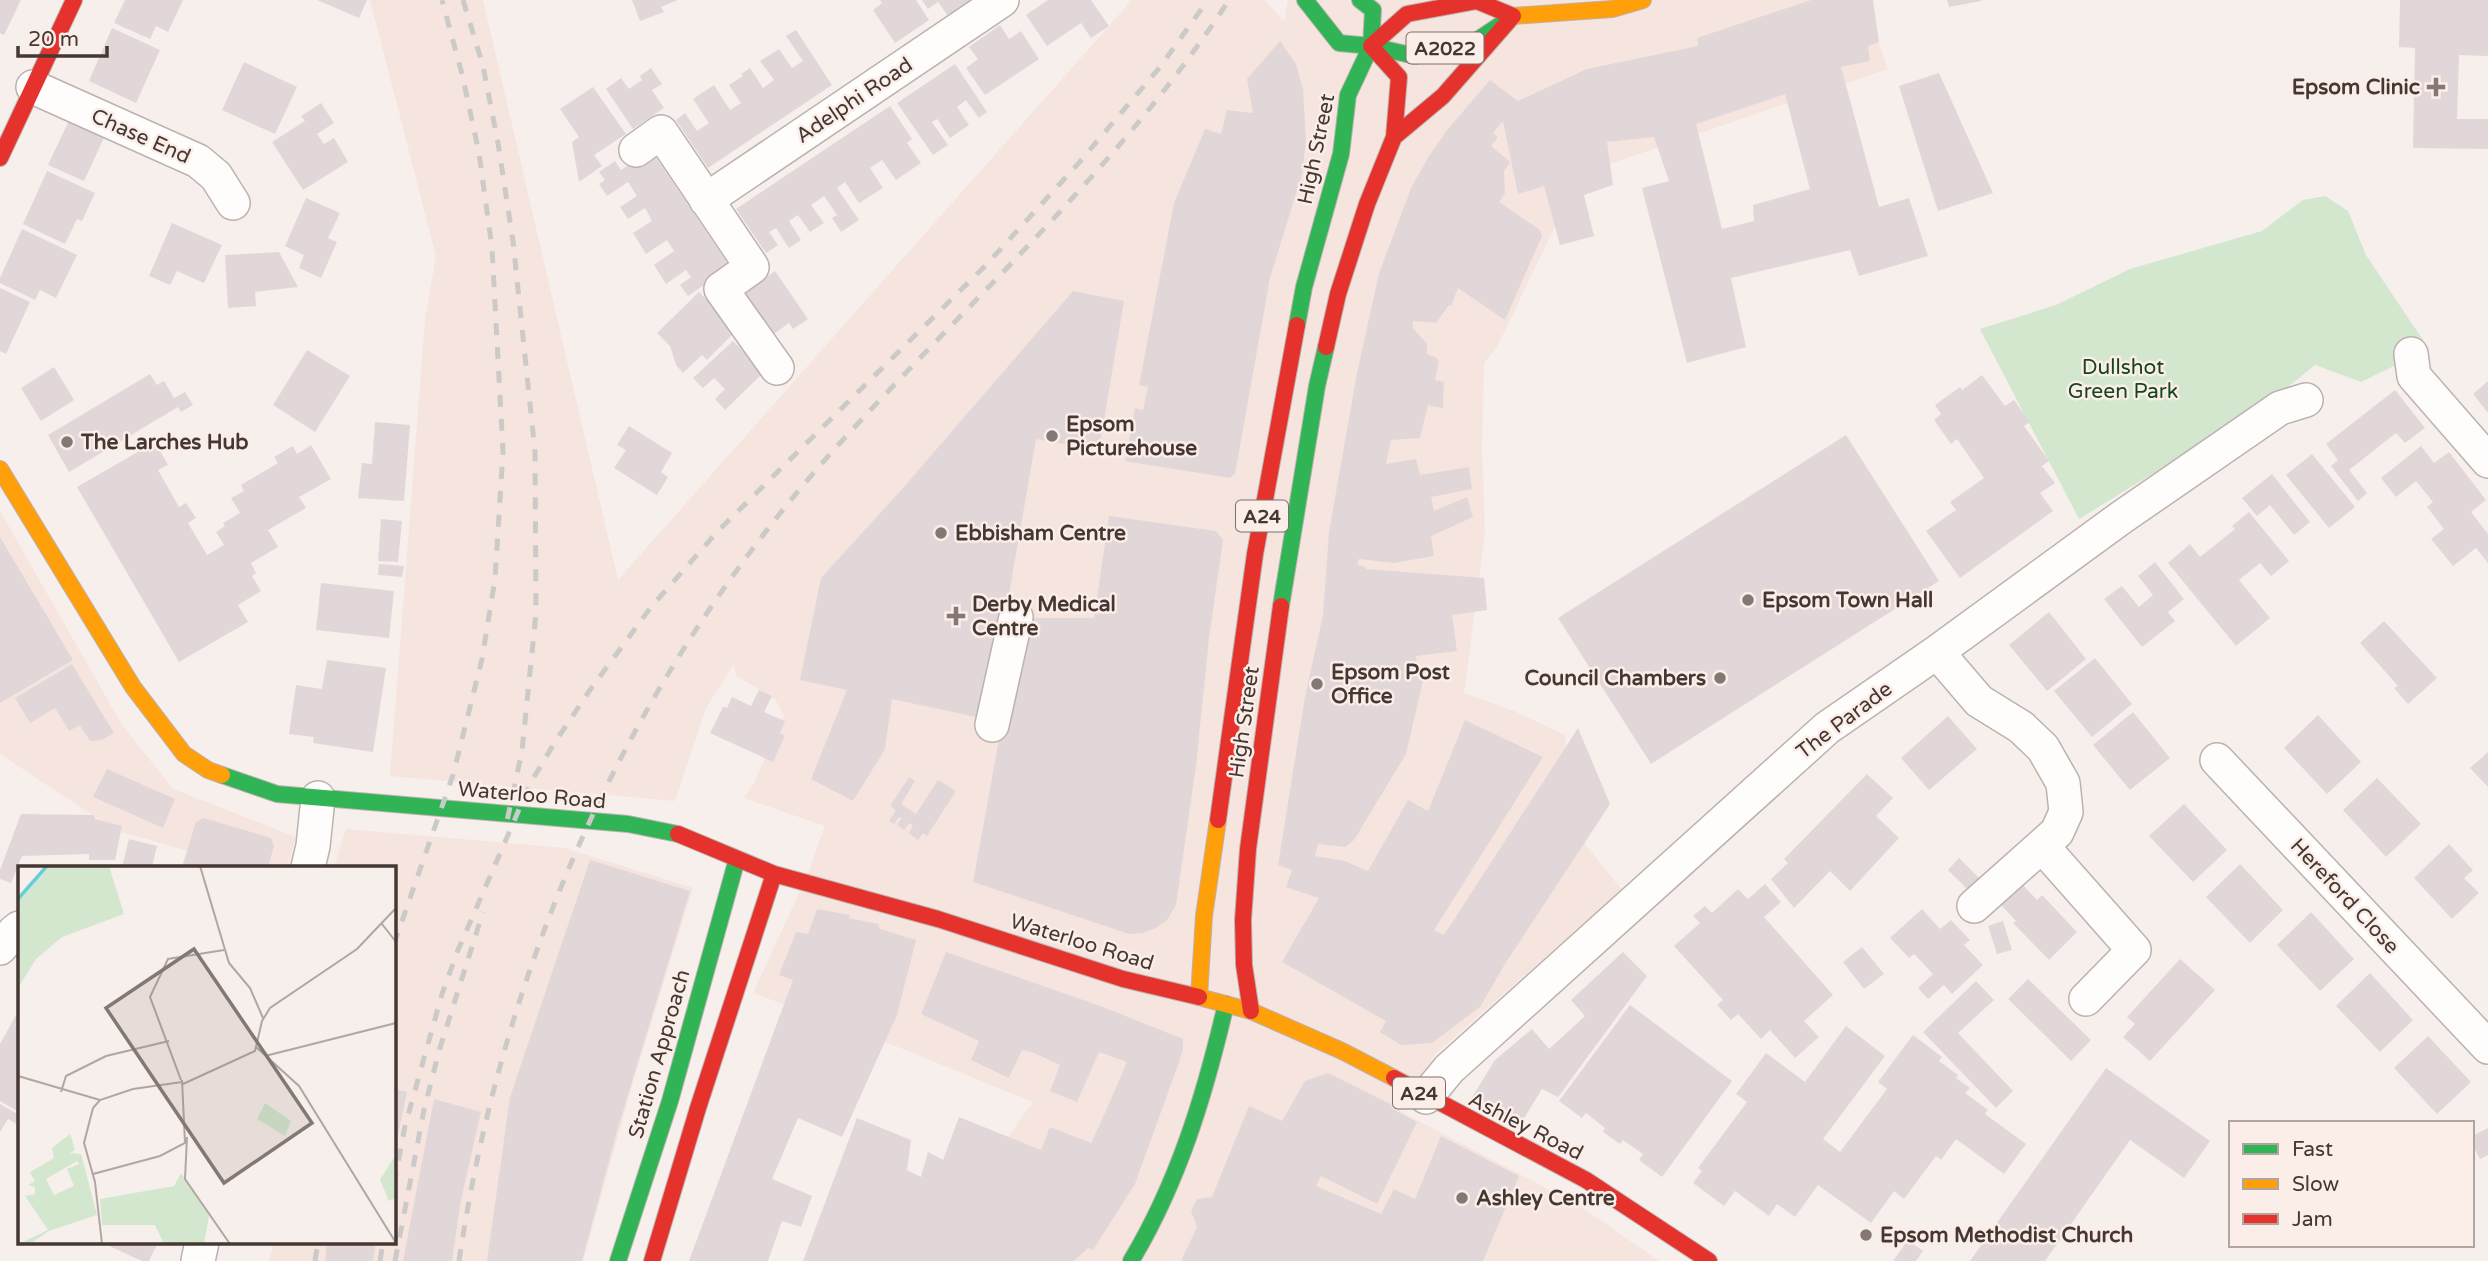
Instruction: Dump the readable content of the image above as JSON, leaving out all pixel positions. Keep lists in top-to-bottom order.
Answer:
{
  "streets": {
    "main road": [
      "A2022",
      "High Street",
      "A24",
      "Waterloo Road",
      "Station Approach",
      "Ashley Road"
    ],
    "street": [
      "Adelphi Road",
      "Chase End",
      "The Parade",
      "Hereford Close"
    ]
  },
  "crossings": [
    ["A2022", "High Street"],
    ["A2022", "A24"],
    ["High Street", "A24"],
    ["High Street", "Waterloo Road"],
    ["High Street", "Ashley Road"],
    ["The Parade", "Ashley Road"],
    ["Waterloo Road", "Station Approach"],
    ["Waterloo Road", "Ashley Road"]
  ],
  "parks": ["Dullshot Green Park"],
  "places": {
    "health": ["Epsom Clinic", "Derby Medical Centre"],
    "other": [
      "Epsom Picturehouse",
      "The Larches Hub",
      "Ebbisham Centre",
      "Epsom Town Hall",
      "Council Chambers",
      "Epsom Post Office",
      "Ashley Centre",
      "Epsom Methodist Church"
    ]
  },
  "legend": ["Fast", "Slow", "Jam"],
  "scale_bar": "20 m"
}
